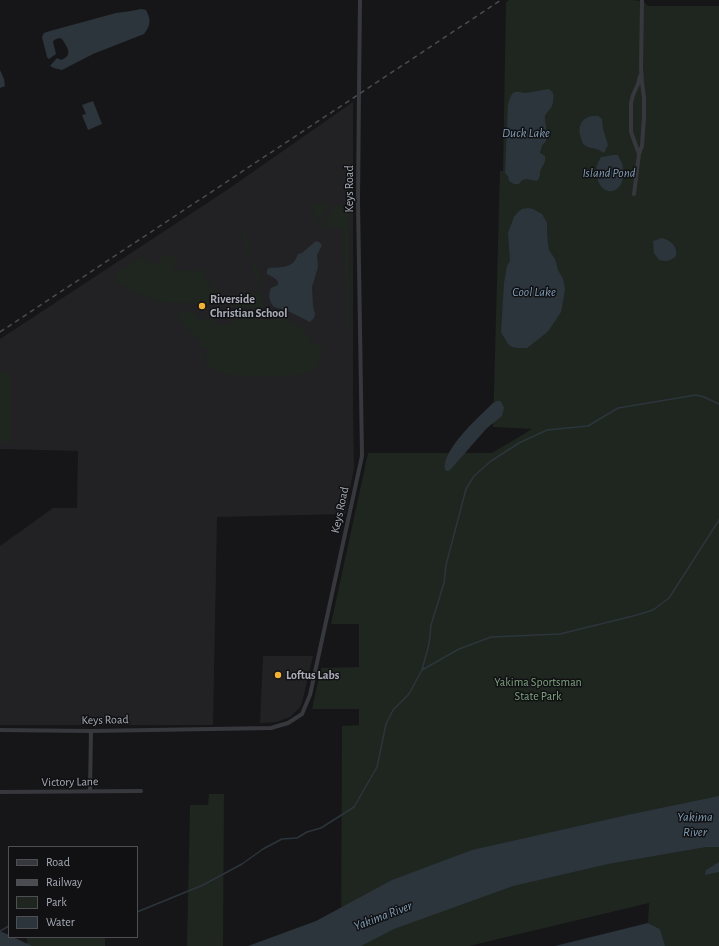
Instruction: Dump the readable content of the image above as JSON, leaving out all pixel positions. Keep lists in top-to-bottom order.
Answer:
{
  "streets": {
    "street": ["Keys Road", "Victory Lane"]
  },
  "water": [
    "Duck Lake",
    "Island Pond",
    "Cool Lake",
    "Yakima River"
  ],
  "parks": ["Yakima Sportsman State Park"],
  "places": ["Riverside Christian School", "Loftus Labs"],
  "legend": [
    "Road",
    "Railway",
    "Park",
    "Water"
  ]
}
